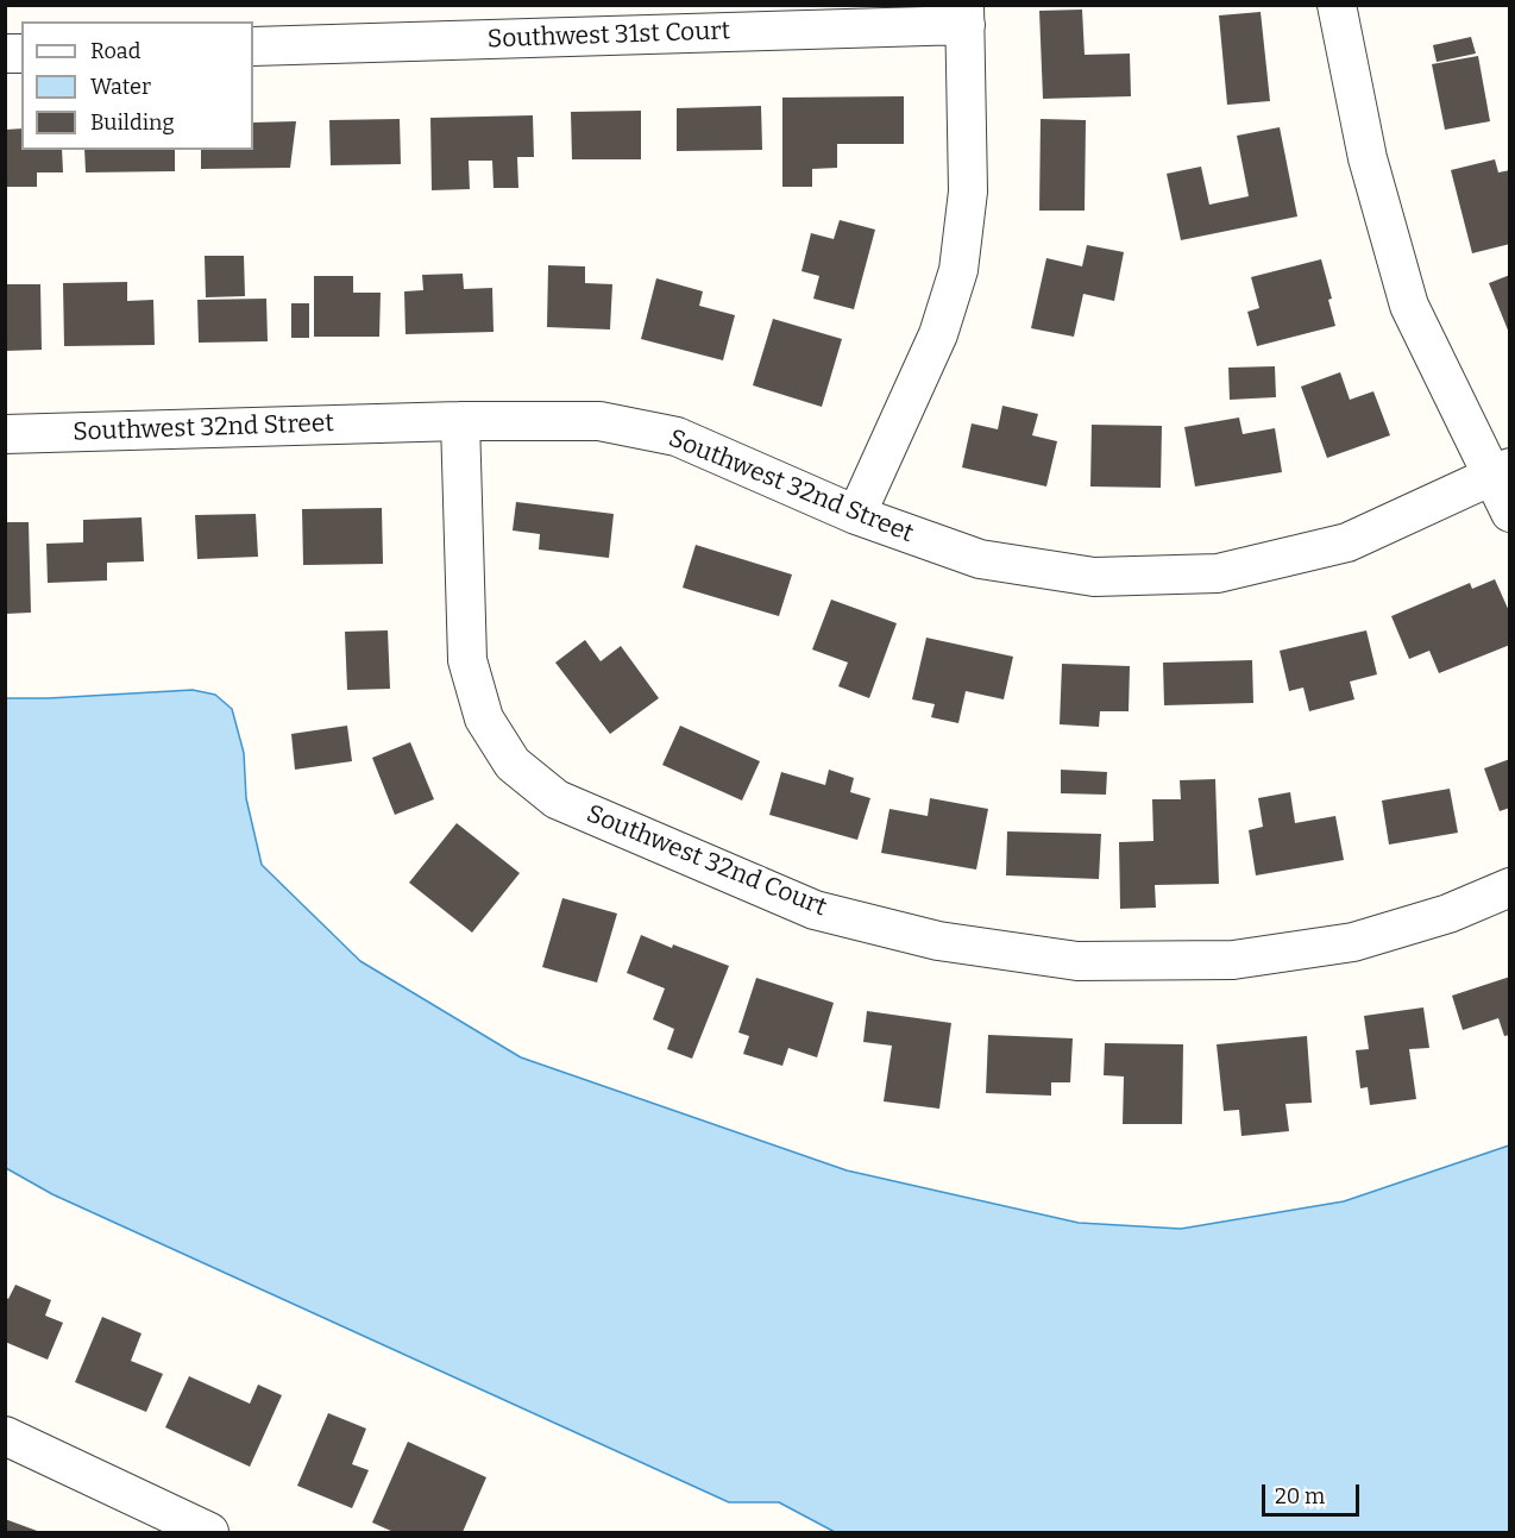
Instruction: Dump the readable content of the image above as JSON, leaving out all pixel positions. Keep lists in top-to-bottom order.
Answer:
{
  "streets": {
    "street": ["Southwest 31st Court", "Southwest 32nd Street", "Southwest 32nd Court"]
  },
  "crossings": [
    ["Southwest 32nd Street", "Southwest 32nd Court"]
  ],
  "legend": ["Road", "Water", "Building"],
  "scale_bar": "20 m"
}
